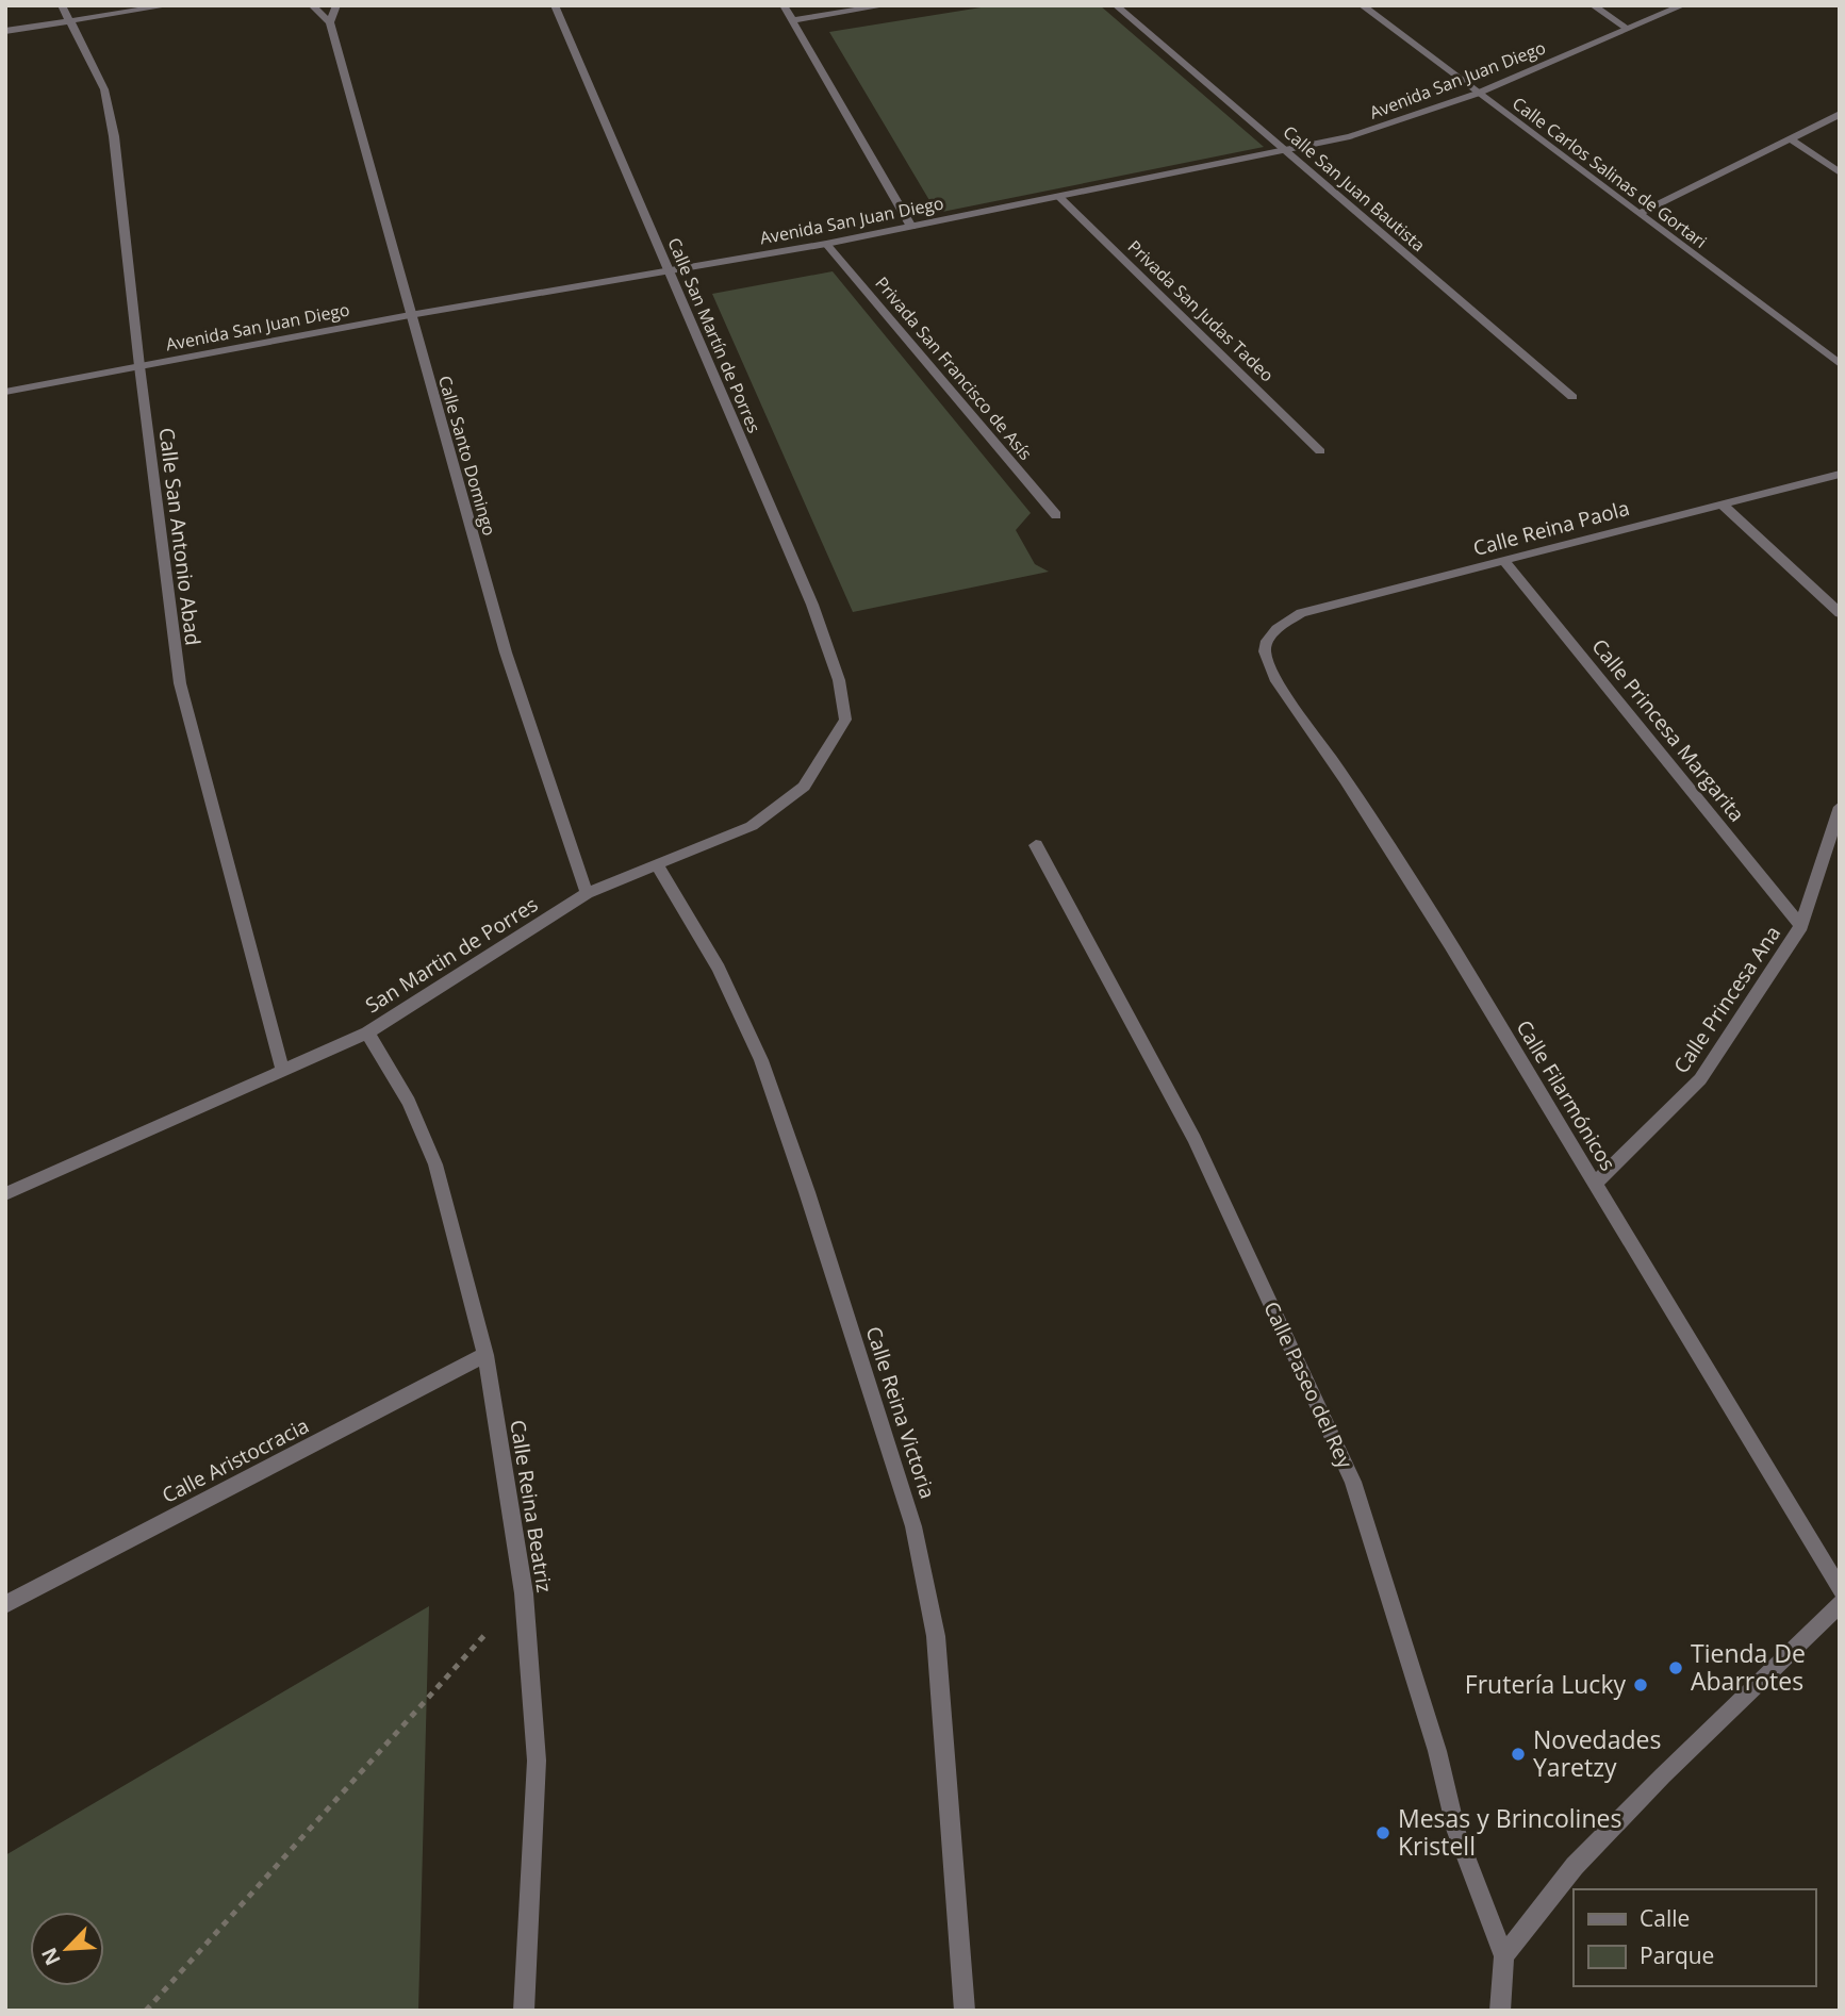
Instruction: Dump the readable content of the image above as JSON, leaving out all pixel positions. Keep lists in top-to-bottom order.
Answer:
{
  "streets": {
    "street": [
      "Avenida San Juan Diego",
      "Calle Carlos Salinas de Gortari",
      "Calle San Juan Bautista",
      "Privada San Judas Tadeo",
      "Calle San Martín de Porres",
      "Privada San Francisco de Asís",
      "Calle Santo Domingo",
      "Calle Reina Paola",
      "Calle San Antonio Abad",
      "Calle Princesa Margarita",
      "San Martin de Porres",
      "Calle Princesa Ana",
      "Calle Filarmónicos",
      "Calle Paseo del Rey",
      "Calle Reina Victoria",
      "Calle Aristocracia",
      "Calle Reina Beatriz"
    ]
  },
  "crossings": [
    ["Avenida San Juan Diego", "Calle Carlos Salinas de Gortari"],
    ["Avenida San Juan Diego", "Calle San Juan Bautista"],
    ["Avenida San Juan Diego", "Privada San Judas Tadeo"],
    ["Avenida San Juan Diego", "Calle San Martín de Porres"],
    ["Avenida San Juan Diego", "Privada San Francisco de Asís"],
    ["Avenida San Juan Diego", "Calle Santo Domingo"],
    ["Avenida San Juan Diego", "Calle San Antonio Abad"],
    ["Calle San Martín de Porres", "San Martin de Porres"],
    ["Calle Santo Domingo", "San Martin de Porres"],
    ["Calle Reina Paola", "Calle Princesa Margarita"],
    ["Calle Reina Paola", "Calle Filarmónicos"],
    ["Calle San Antonio Abad", "San Martin de Porres"],
    ["Calle Princesa Margarita", "Calle Princesa Ana"],
    ["San Martin de Porres", "Calle Reina Victoria"],
    ["San Martin de Porres", "Calle Reina Beatriz"],
    ["Calle Princesa Ana", "Calle Filarmónicos"],
    ["Calle Aristocracia", "Calle Reina Beatriz"]
  ],
  "places": [
    "Tienda De Abarrotes",
    "Frutería Lucky",
    "Novedades Yaretzy",
    "Mesas y Brincolines Kristell"
  ],
  "legend": ["Calle", "Parque"],
  "north": "bottom left"
}
